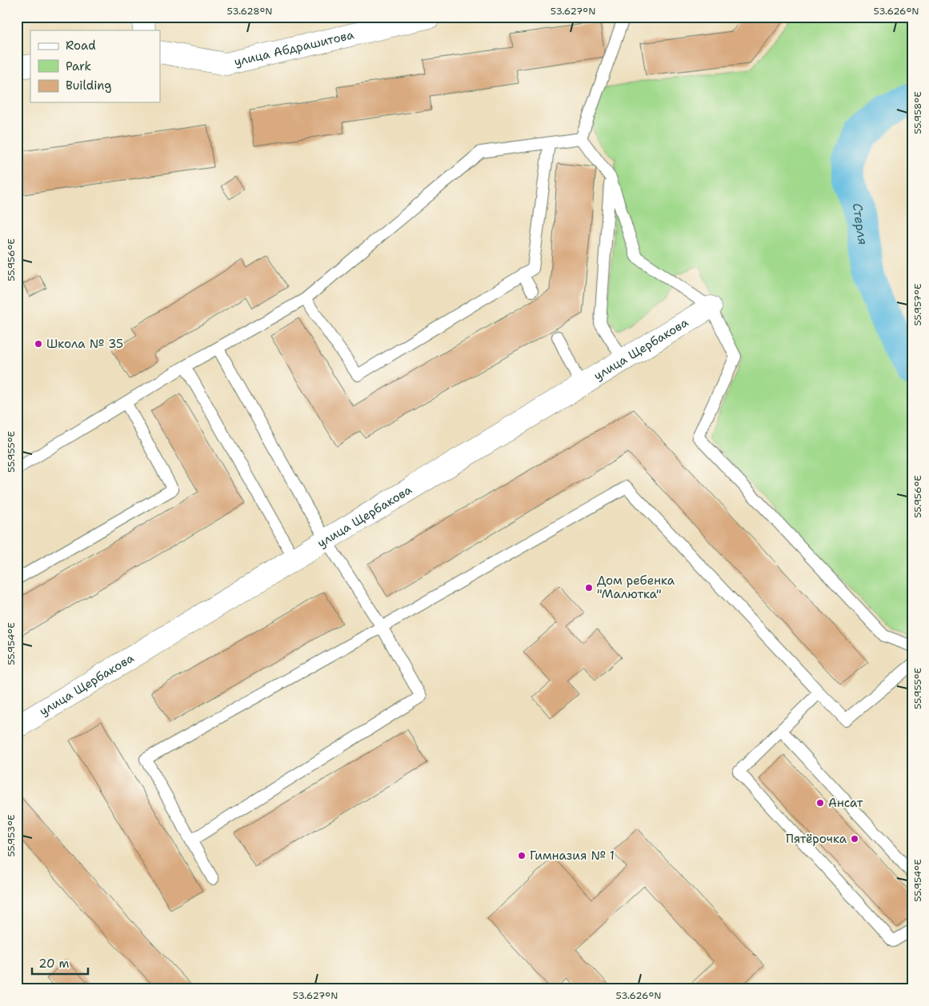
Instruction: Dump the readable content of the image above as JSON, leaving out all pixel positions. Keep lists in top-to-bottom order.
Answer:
{
  "streets": {
    "street": ["улица Абдрашитова", "улица Щербакова"]
  },
  "water": ["Стерля"],
  "places": [
    "Школа № 35",
    "Дом ребенка \"Малютка\"",
    "Ансат",
    "Пятёрочка",
    "Гимназия № 1"
  ],
  "legend": ["Road", "Park", "Building"],
  "scale_bar": "20 m",
  "coordinates": [
    "53.628°N",
    "53.627°N",
    "53.626°N",
    "55.958°E",
    "55.956°E",
    "55.957°E",
    "55.955°E",
    "55.954°E",
    "55.953°E"
  ]
}
